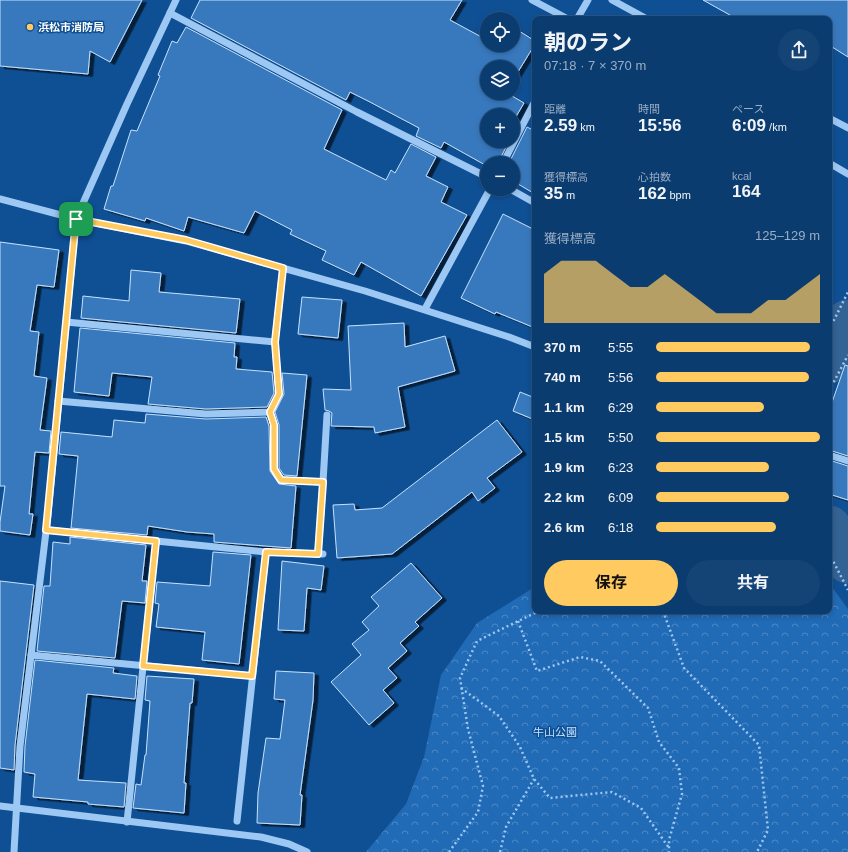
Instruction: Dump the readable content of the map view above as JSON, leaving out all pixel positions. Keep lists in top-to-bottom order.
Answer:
{
  "parks": ["牛山公園"],
  "places": ["浜松市消防局"],
  "page": {
    "map_buttons": ["+", "−"],
    "heading": ["朝のラン", "07:18 · 7 × 370 m"],
    "stats": [
      ["距離", "2.59 km"],
      ["時間", "15:56"],
      ["ペース", "6:09 /km"],
      ["獲得標高", "35 m"],
      ["心拍数", "162 bpm"],
      ["kcal", "164"]
    ],
    "chart": ["獲得標高", "125–129 m"],
    "list": [
      {
        "name": "370 m",
        "note": "5:55"
      },
      {
        "name": "740 m",
        "note": "5:56"
      },
      {
        "name": "1.1 km",
        "note": "6:29"
      },
      {
        "name": "1.5 km",
        "note": "5:50"
      },
      {
        "name": "1.9 km",
        "note": "6:23"
      },
      {
        "name": "2.2 km",
        "note": "6:09"
      },
      {
        "name": "2.6 km",
        "note": "6:18"
      }
    ],
    "buttons": ["保存", "共有"]
  }
}
